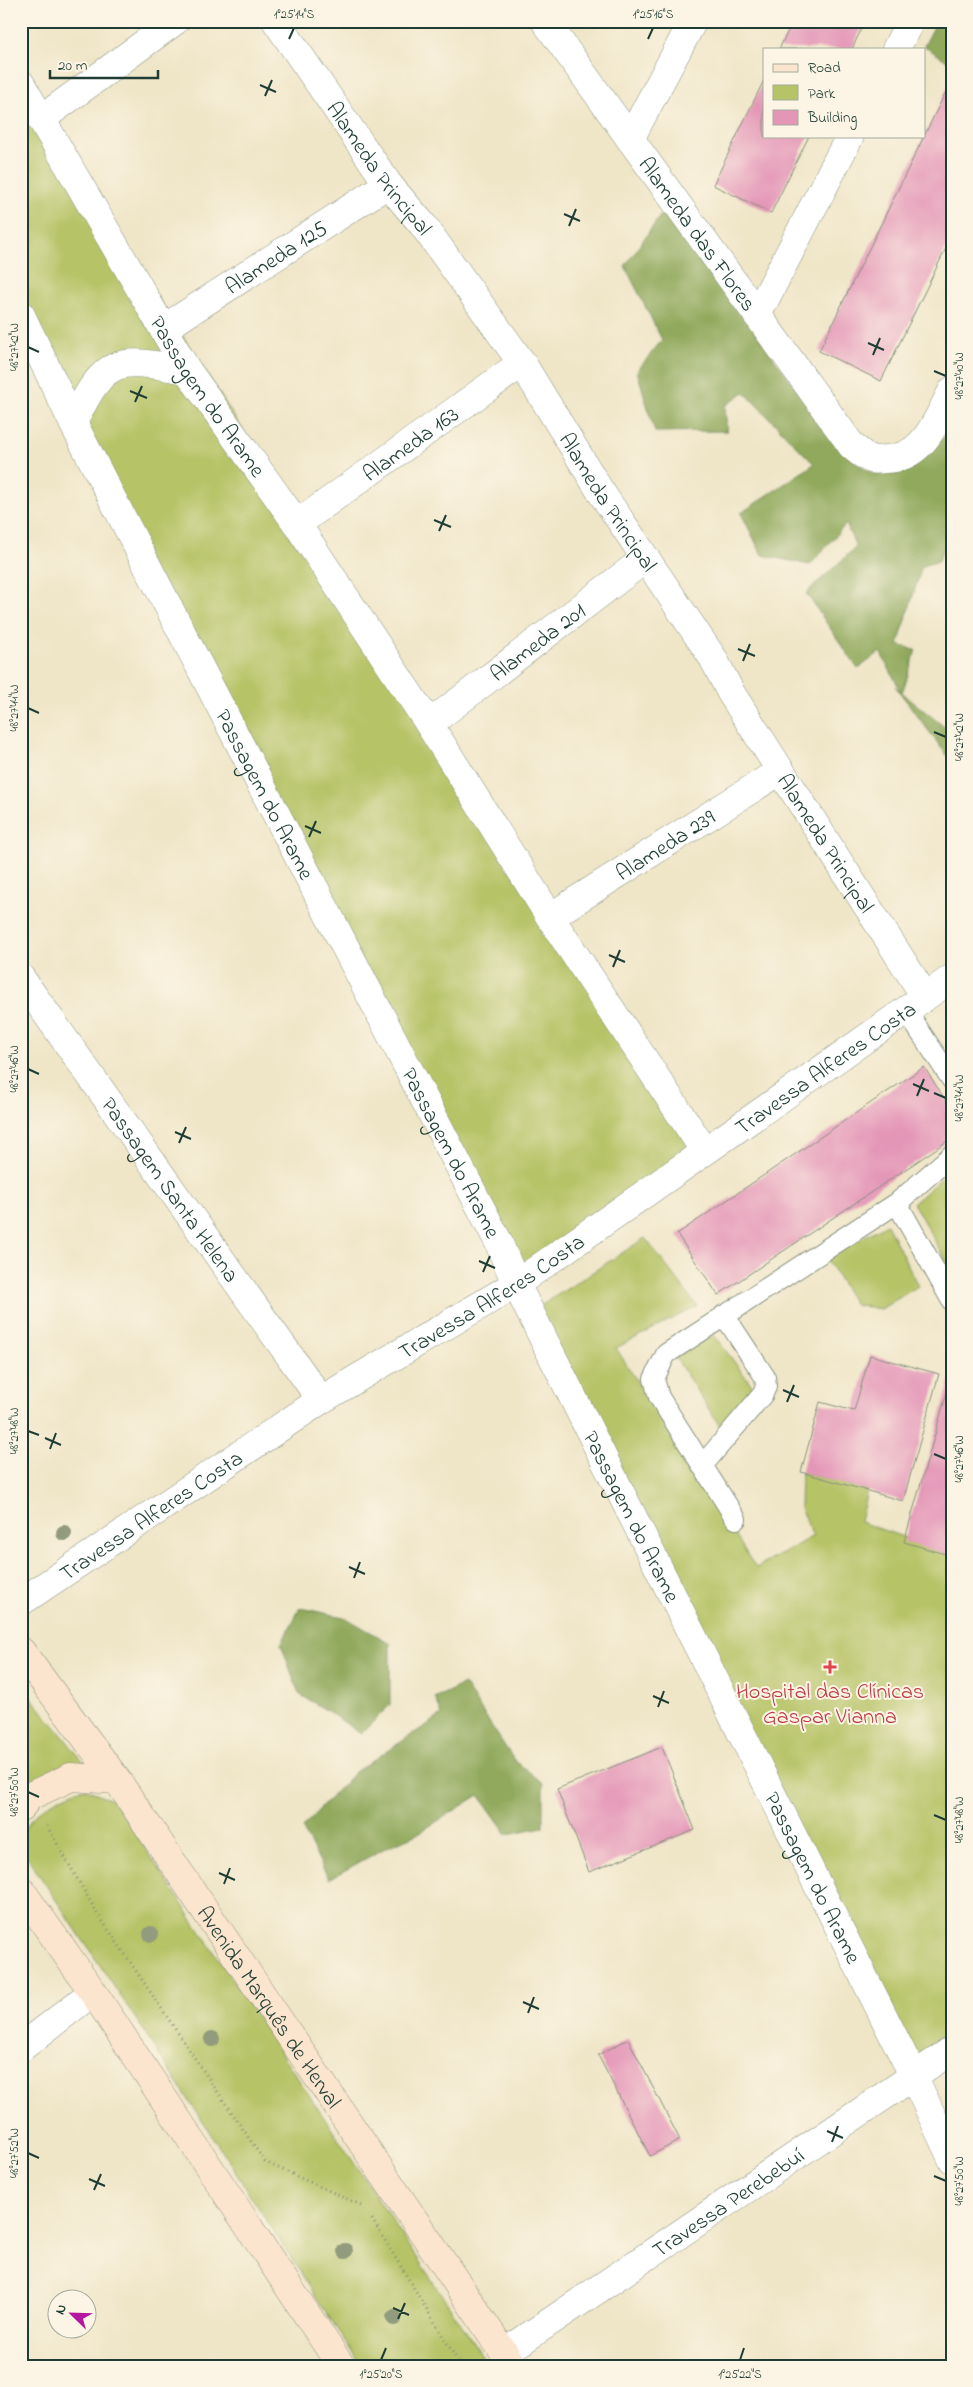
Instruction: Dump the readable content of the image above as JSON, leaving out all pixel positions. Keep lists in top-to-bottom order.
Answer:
{
  "streets": {
    "main road": ["Avenida Marquês de Herval"],
    "street": [
      "Alameda Principal",
      "Alameda das Flores",
      "Alameda 125",
      "Passagem do Arame",
      "Alameda 163",
      "Alameda 201",
      "Alameda 239",
      "Travessa Alferes Costa",
      "Passagem Santa Helena",
      "Travessa Perebebuí"
    ]
  },
  "crossings": [
    ["Alameda Principal", "Alameda 125"],
    ["Alameda Principal", "Alameda 163"],
    ["Alameda Principal", "Alameda 201"],
    ["Alameda Principal", "Alameda 239"],
    ["Alameda Principal", "Travessa Alferes Costa"],
    ["Alameda 125", "Passagem do Arame"],
    ["Passagem do Arame", "Alameda 163"],
    ["Passagem do Arame", "Alameda 201"],
    ["Passagem do Arame", "Alameda 239"],
    ["Passagem do Arame", "Travessa Alferes Costa"],
    ["Passagem do Arame", "Travessa Perebebuí"],
    ["Travessa Alferes Costa", "Passagem Santa Helena"],
    ["Avenida Marquês de Herval", "Travessa Perebebuí"]
  ],
  "places": {
    "health": ["Hospital das Clínicas Gaspar Vianna"]
  },
  "legend": ["Road", "Park", "Building"],
  "scale_bar": "20 m",
  "north": "top left",
  "coordinates": [
    "1°25'14\"S",
    "1°25'16\"S",
    "48°27'42\"W",
    "48°27'40\"W",
    "48°27'44\"W",
    "48°27'46\"W",
    "48°27'48\"W",
    "48°27'50\"W",
    "48°27'52\"W",
    "1°25'20\"S",
    "1°25'22\"S"
  ]
}
